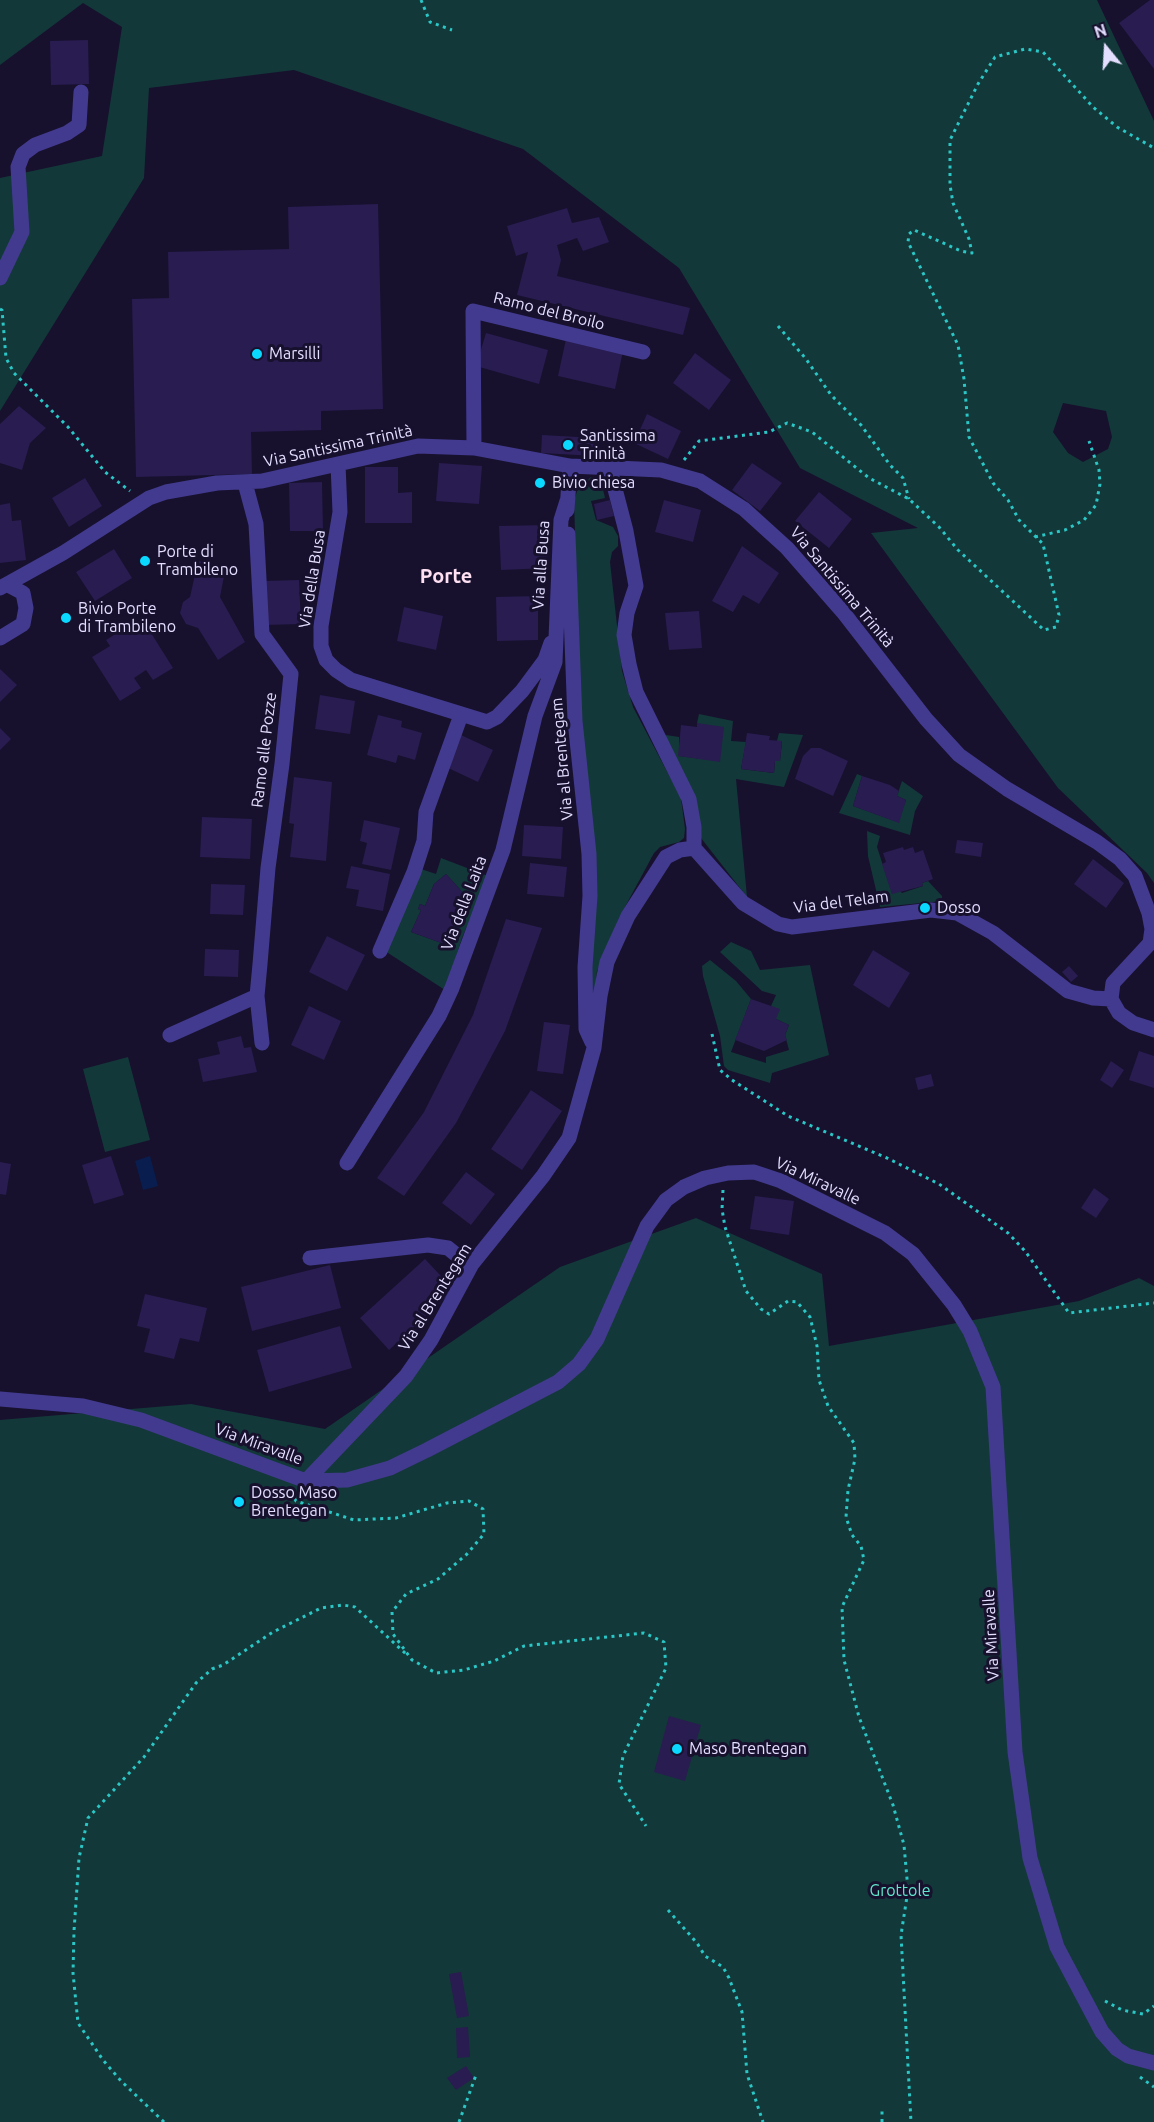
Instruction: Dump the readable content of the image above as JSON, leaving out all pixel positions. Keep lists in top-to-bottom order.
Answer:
{
  "streets": {
    "street": [
      "Ramo del Broilo",
      "Via Santissima Trinità",
      "Via alla Busa",
      "Via della Busa",
      "Ramo alle Pozze",
      "Via al Brentegam",
      "Via del Telam",
      "Via della Laita",
      "Via Miravalle"
    ]
  },
  "crossings": [
    ["Ramo del Broilo", "Via Santissima Trinità"],
    ["Via Santissima Trinità", "Via della Busa"],
    ["Via Santissima Trinità", "Ramo alle Pozze"],
    ["Via Santissima Trinità", "Via al Brentegam"],
    ["Via Santissima Trinità", "Via del Telam"],
    ["Via alla Busa", "Via della Busa"],
    ["Via alla Busa", "Via al Brentegam"],
    ["Via alla Busa", "Via della Laita"],
    ["Via della Busa", "Via della Laita"],
    ["Via al Brentegam", "Via del Telam"],
    ["Via al Brentegam", "Via Miravalle"]
  ],
  "districts": ["Porte"],
  "parks": ["Grottole"],
  "places": [
    "Marsilli",
    "Santissima Trinità",
    "Bivio chiesa",
    "Porte di Trambileno",
    "Bivio Porte di Trambileno",
    "Dosso",
    "Dosso Maso Brentegan",
    "Maso Brentegan"
  ],
  "north": "top"
}
